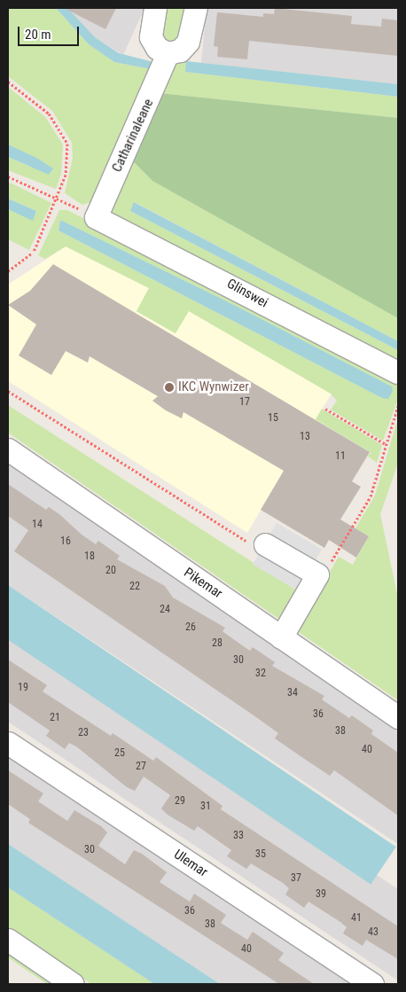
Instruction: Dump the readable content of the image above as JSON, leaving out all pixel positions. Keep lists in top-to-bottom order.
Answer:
{
  "streets": {
    "street": [
      "Catharinaleane",
      "Glinswei",
      "Pikemar",
      "Ulemar"
    ]
  },
  "crossings": [
    ["Catharinaleane", "Glinswei"]
  ],
  "places": ["IKC Wynwizer"],
  "house_numbers": [
    "17",
    "15",
    "13",
    "11",
    "14",
    "16",
    "18",
    "20",
    "22",
    "24",
    "26",
    "28",
    "30",
    "32",
    "19",
    "34",
    "36",
    "21",
    "38",
    "23",
    "40",
    "25",
    "27",
    "29",
    "31",
    "33",
    "30",
    "35",
    "37",
    "39",
    "36",
    "41",
    "38",
    "43",
    "40"
  ],
  "scale_bar": "20 m"
}
